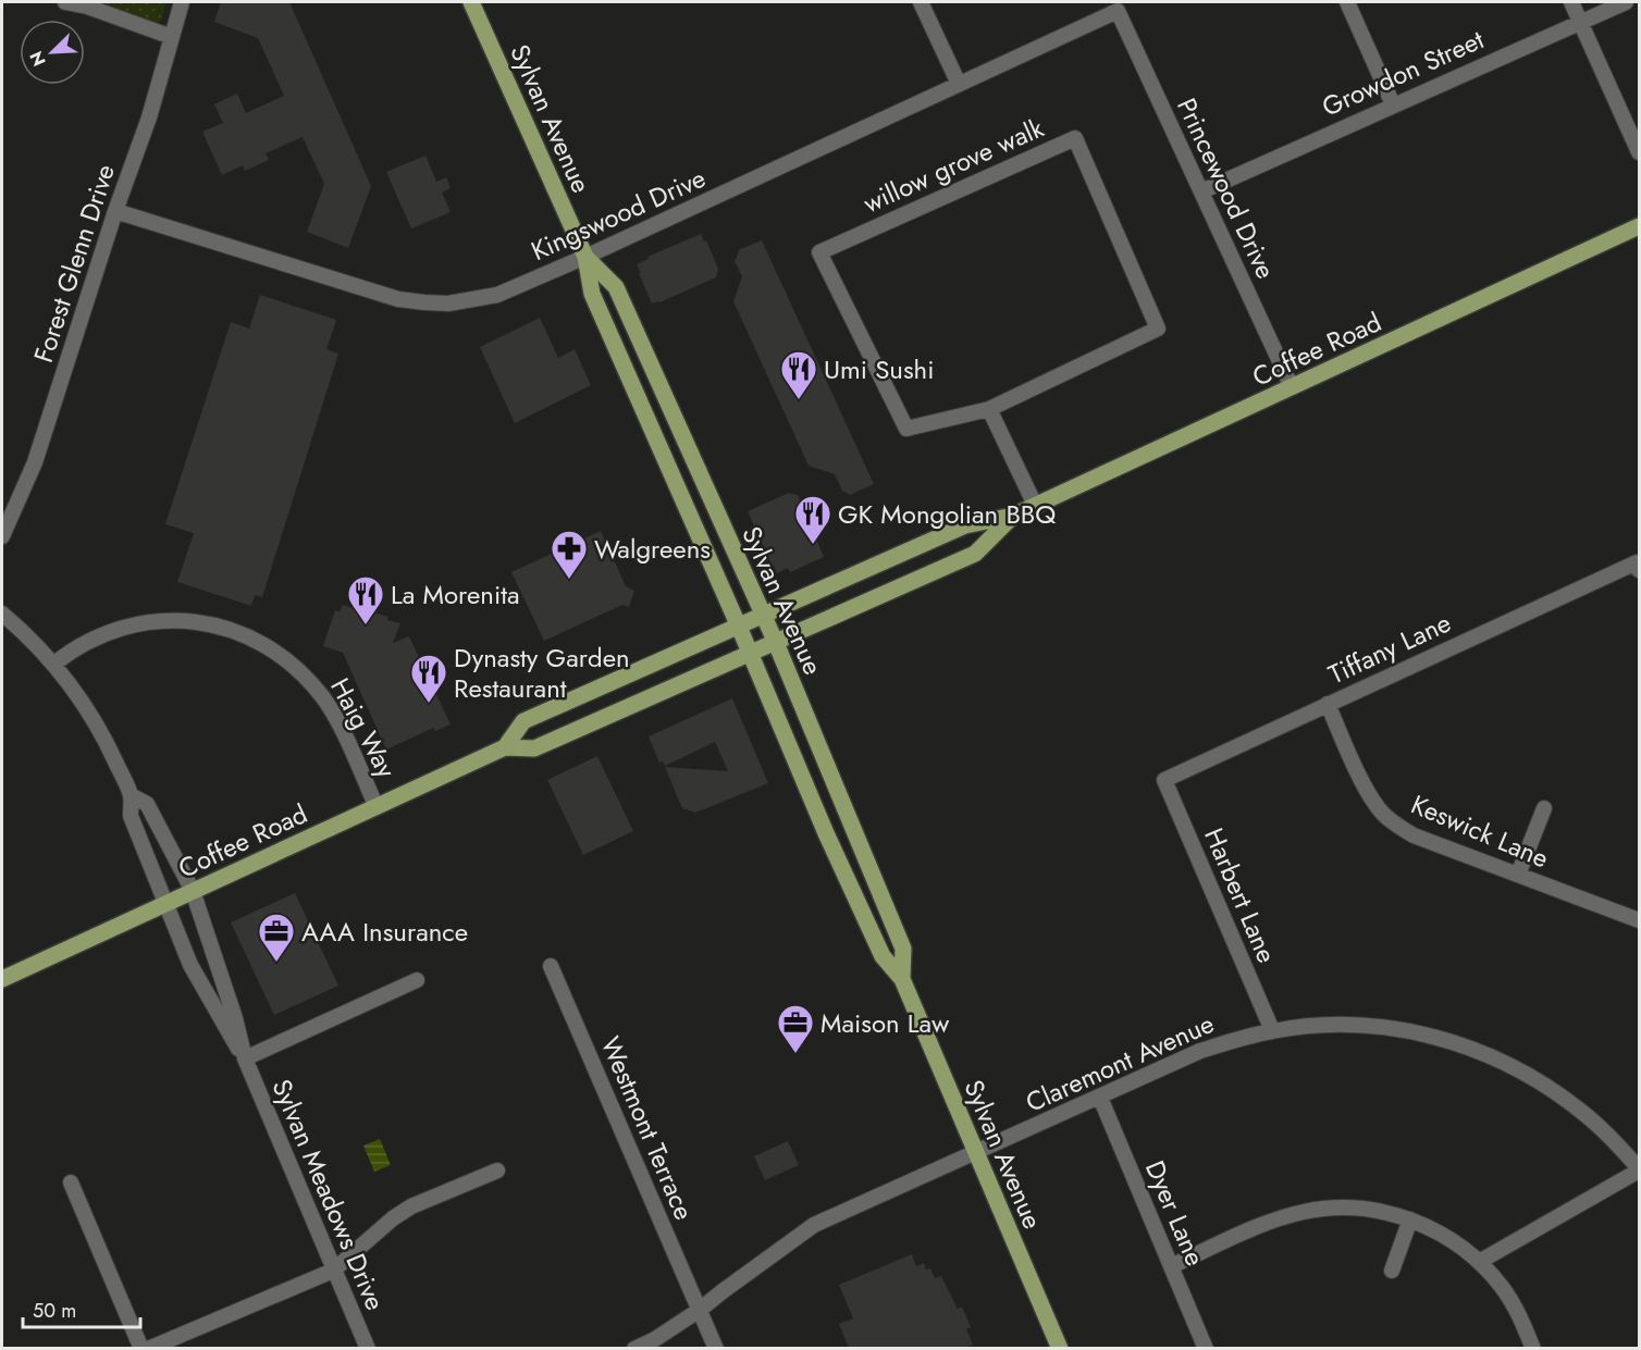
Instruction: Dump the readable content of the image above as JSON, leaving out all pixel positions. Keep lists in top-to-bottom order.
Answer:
{
  "streets": {
    "main road": ["Sylvan Avenue", "Coffee Road"],
    "street": [
      "Growdon Street",
      "willow grove walk",
      "Princewood Drive",
      "Kingswood Drive",
      "Forest Glenn Drive",
      "Tiffany Lane",
      "Haig Way",
      "Keswick Lane",
      "Harbert Lane",
      "Claremont Avenue",
      "Westmont Terrace",
      "Sylvan Meadows Drive",
      "Dyer Lane"
    ]
  },
  "crossings": [
    ["Growdon Street", "Princewood Drive"],
    ["Sylvan Avenue", "Kingswood Drive"],
    ["Sylvan Avenue", "Coffee Road"],
    ["Sylvan Avenue", "Claremont Avenue"],
    ["Princewood Drive", "Kingswood Drive"],
    ["Princewood Drive", "Coffee Road"],
    ["Kingswood Drive", "Forest Glenn Drive"],
    ["Coffee Road", "Haig Way"],
    ["Coffee Road", "Sylvan Meadows Drive"],
    ["Tiffany Lane", "Keswick Lane"],
    ["Tiffany Lane", "Harbert Lane"],
    ["Haig Way", "Sylvan Meadows Drive"],
    ["Harbert Lane", "Claremont Avenue"],
    ["Claremont Avenue", "Westmont Terrace"],
    ["Claremont Avenue", "Dyer Lane"]
  ],
  "places": {
    "restaurant": [
      "Umi Sushi",
      "GK Mongolian BBQ",
      "La Morenita",
      "Dynasty Garden Restaurant"
    ],
    "pharmacy": ["Walgreens"],
    "office": ["AAA Insurance", "Maison Law"]
  },
  "scale_bar": "50 m",
  "north": "bottom left"
}
